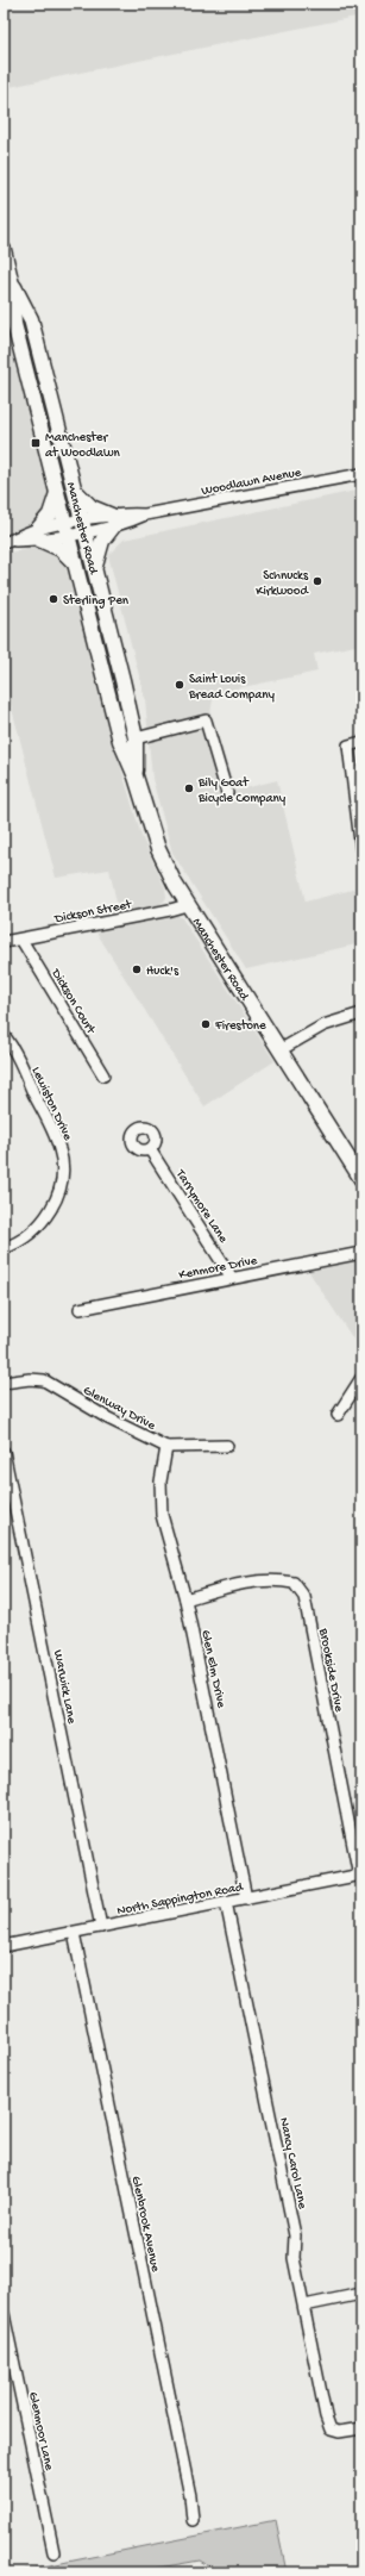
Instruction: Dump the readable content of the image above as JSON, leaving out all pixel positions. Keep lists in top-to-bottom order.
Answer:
{
  "streets": {
    "main road": ["Manchester Road"],
    "street": [
      "Woodlawn Avenue",
      "Dickson Street",
      "Dickson Court",
      "Lewiston Drive",
      "Tarrymore Lane",
      "Kenmore Drive",
      "Glenway Drive",
      "Glen Elm Drive",
      "Brookside Drive",
      "Warwick Lane",
      "North Sappington Road",
      "Nancy Carol Lane",
      "Glenbrook Avenue",
      "Glenmoor Lane"
    ]
  },
  "crossings": [
    ["Woodlawn Avenue", "Manchester Road"],
    ["Manchester Road", "Dickson Street"],
    ["Dickson Street", "Dickson Court"],
    ["Tarrymore Lane", "Kenmore Drive"],
    ["Glenway Drive", "Glen Elm Drive"],
    ["Glen Elm Drive", "Brookside Drive"],
    ["Glen Elm Drive", "North Sappington Road"],
    ["Brookside Drive", "North Sappington Road"],
    ["Warwick Lane", "North Sappington Road"],
    ["North Sappington Road", "Nancy Carol Lane"],
    ["North Sappington Road", "Glenbrook Avenue"]
  ],
  "places": {
    "transit": ["Manchester at Woodlawn"],
    "other": [
      "Schnucks Kirkwood",
      "Sterling Pen",
      "Saint Louis Bread Company",
      "Bily Goat Bicycle Company",
      "Huck's",
      "Firestone"
    ]
  }
}
